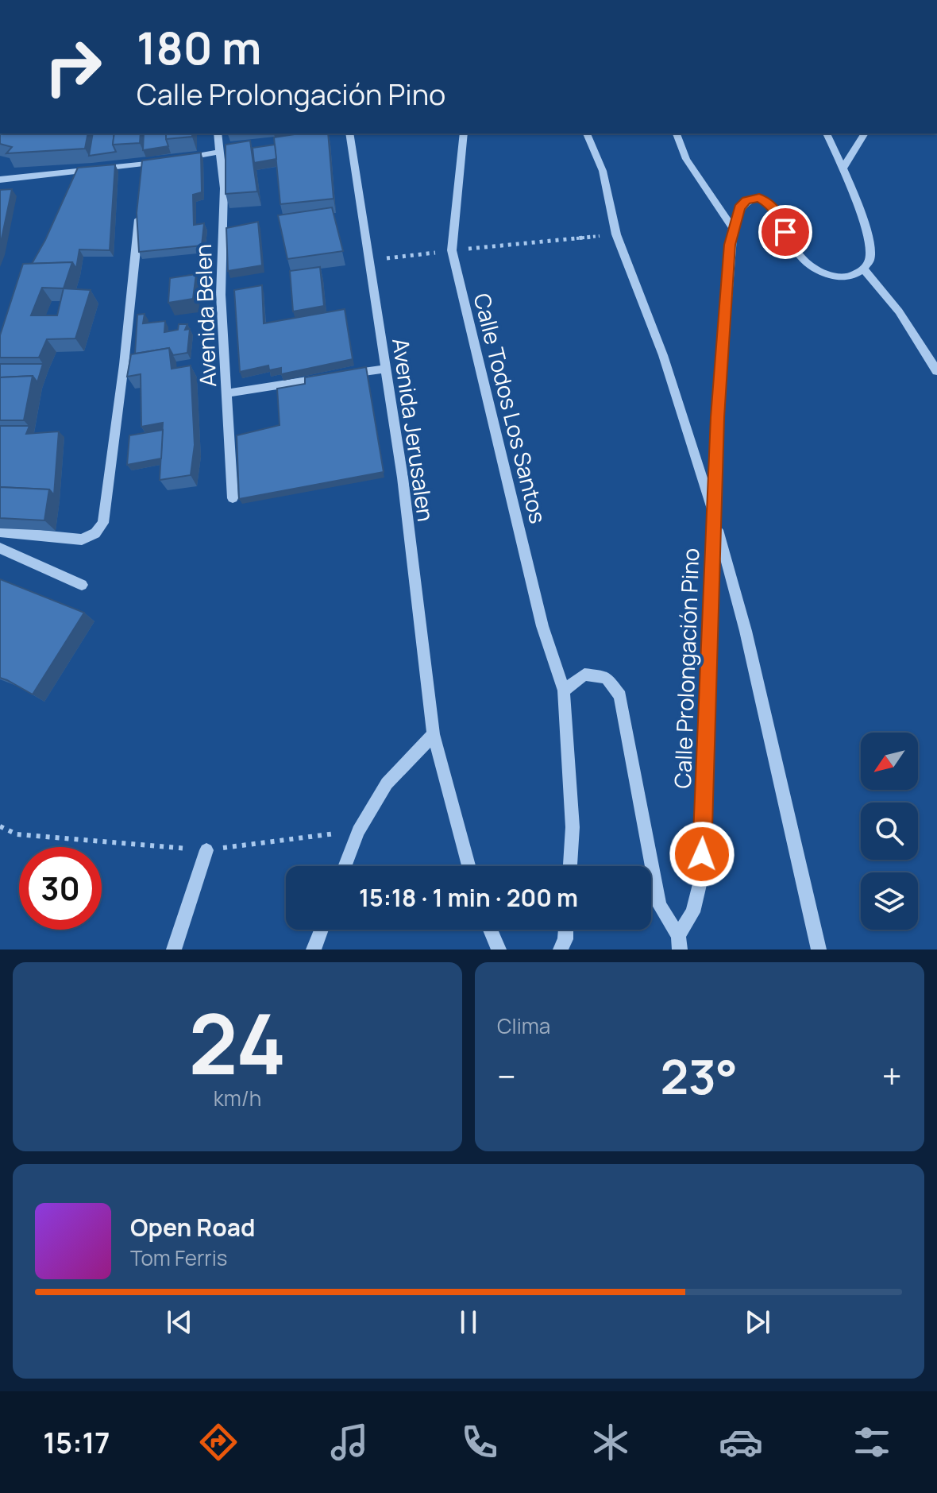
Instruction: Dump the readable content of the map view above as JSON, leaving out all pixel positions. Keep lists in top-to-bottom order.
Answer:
{
  "streets": {
    "street": [
      "Avenida Belen",
      "Calle Todos Los Santos",
      "Avenida Jerusalen",
      "Calle Prolongación Pino"
    ]
  },
  "crossings": [
    ["Calle Todos Los Santos", "Calle Prolongación Pino"]
  ],
  "north": "bottom left",
  "page": {
    "turn": ["180 m", "Calle Prolongación Pino"],
    "limit": "30",
    "trip": "15:18 · 1 min · 200 m",
    "tile": [
      ["24", "km/h"],
      "Clima"
    ],
    "heat": ["−", "23°", "+"],
    "song": ["Open Road", "Tom Ferris"],
    "tabs": "15:17"
  }
}
